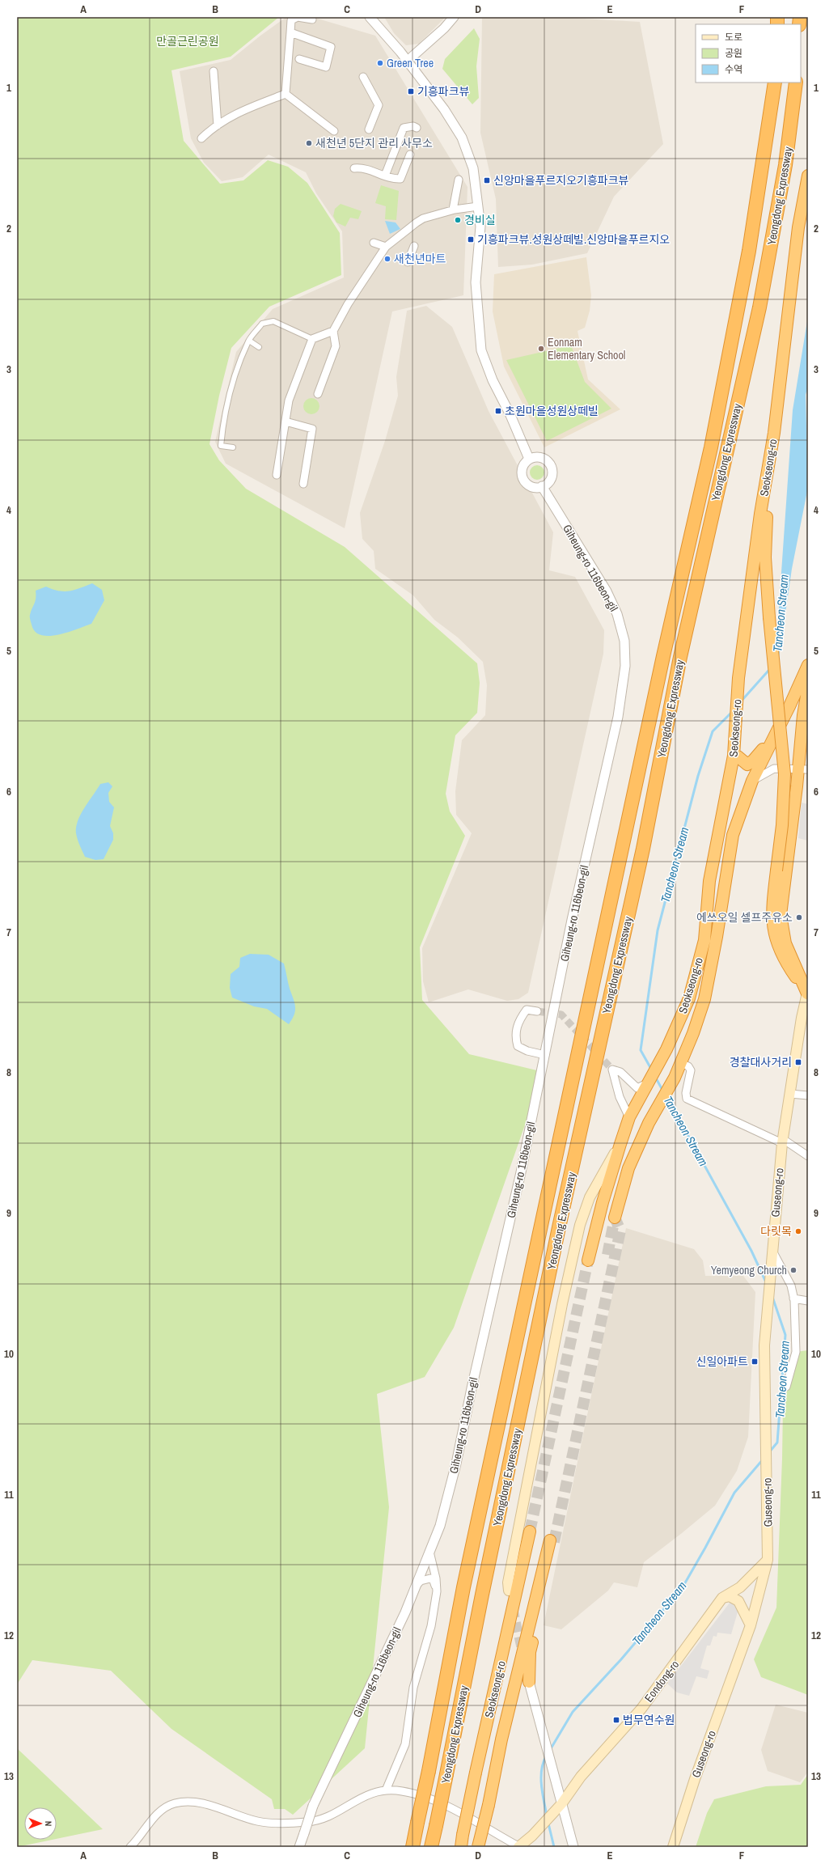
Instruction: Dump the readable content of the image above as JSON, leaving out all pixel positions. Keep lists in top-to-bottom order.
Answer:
{
  "streets": {
    "highway": ["Yeongdong Expressway", "Seokseong-ro"],
    "main road": ["Guseong-ro", "Eondong-ro"],
    "street": ["Giheung-ro 116beon-gil"]
  },
  "crossings": [
    ["Guseong-ro", "Eondong-ro"]
  ],
  "water": ["Tancheon Stream"],
  "parks": ["만골근린공원"],
  "places": {
    "other": [
      "Green Tree",
      "새천년 5단지 관리 사무소",
      "경비실",
      "새천년마트",
      "Eonnam Elementary School",
      "에쓰오일 셀프주유소",
      "다릿목",
      "Yemyeong Church"
    ],
    "transit": [
      "기흥파크뷰",
      "신앙마을푸르지오기흥파크뷰",
      "기흥파크뷰.성원상떼빌.신앙마을푸르지오",
      "초원마을성원상떼빌",
      "경찰대사거리",
      "신일아파트",
      "법무연수원"
    ]
  },
  "legend": ["도로", "공원", "수역"],
  "north": "right",
  "grid": {
    "columns": [
      "A",
      "B",
      "C",
      "D",
      "E",
      "F"
    ],
    "rows": [
      "1",
      "2",
      "3",
      "4",
      "5",
      "6",
      "7",
      "8",
      "9",
      "10",
      "11",
      "12",
      "13"
    ]
  }
}
